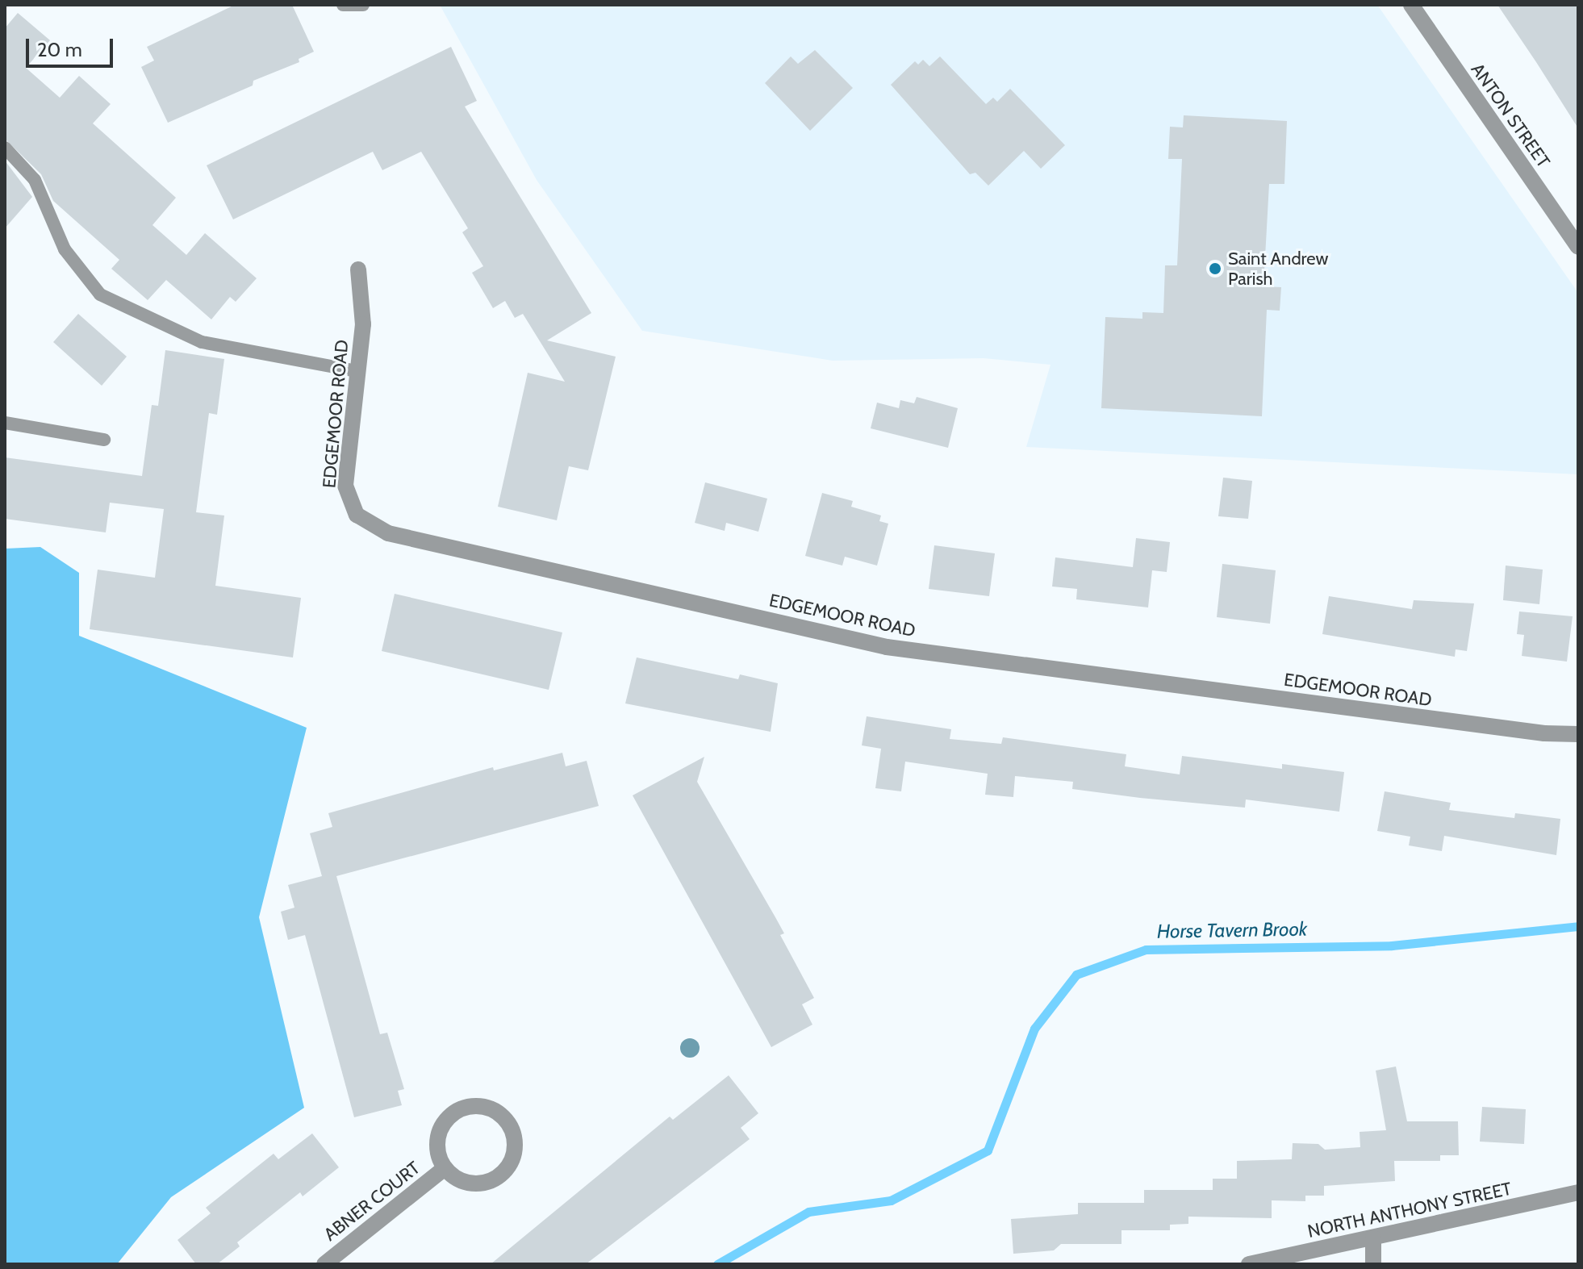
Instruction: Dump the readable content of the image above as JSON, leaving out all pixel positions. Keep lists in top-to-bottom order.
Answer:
{
  "streets": {
    "street": [
      "ANTON STREET",
      "EDGEMOOR ROAD",
      "ABNER COURT",
      "NORTH ANTHONY STREET"
    ]
  },
  "water": ["Horse Tavern Brook"],
  "places": ["Saint Andrew Parish"],
  "scale_bar": "20 m"
}
